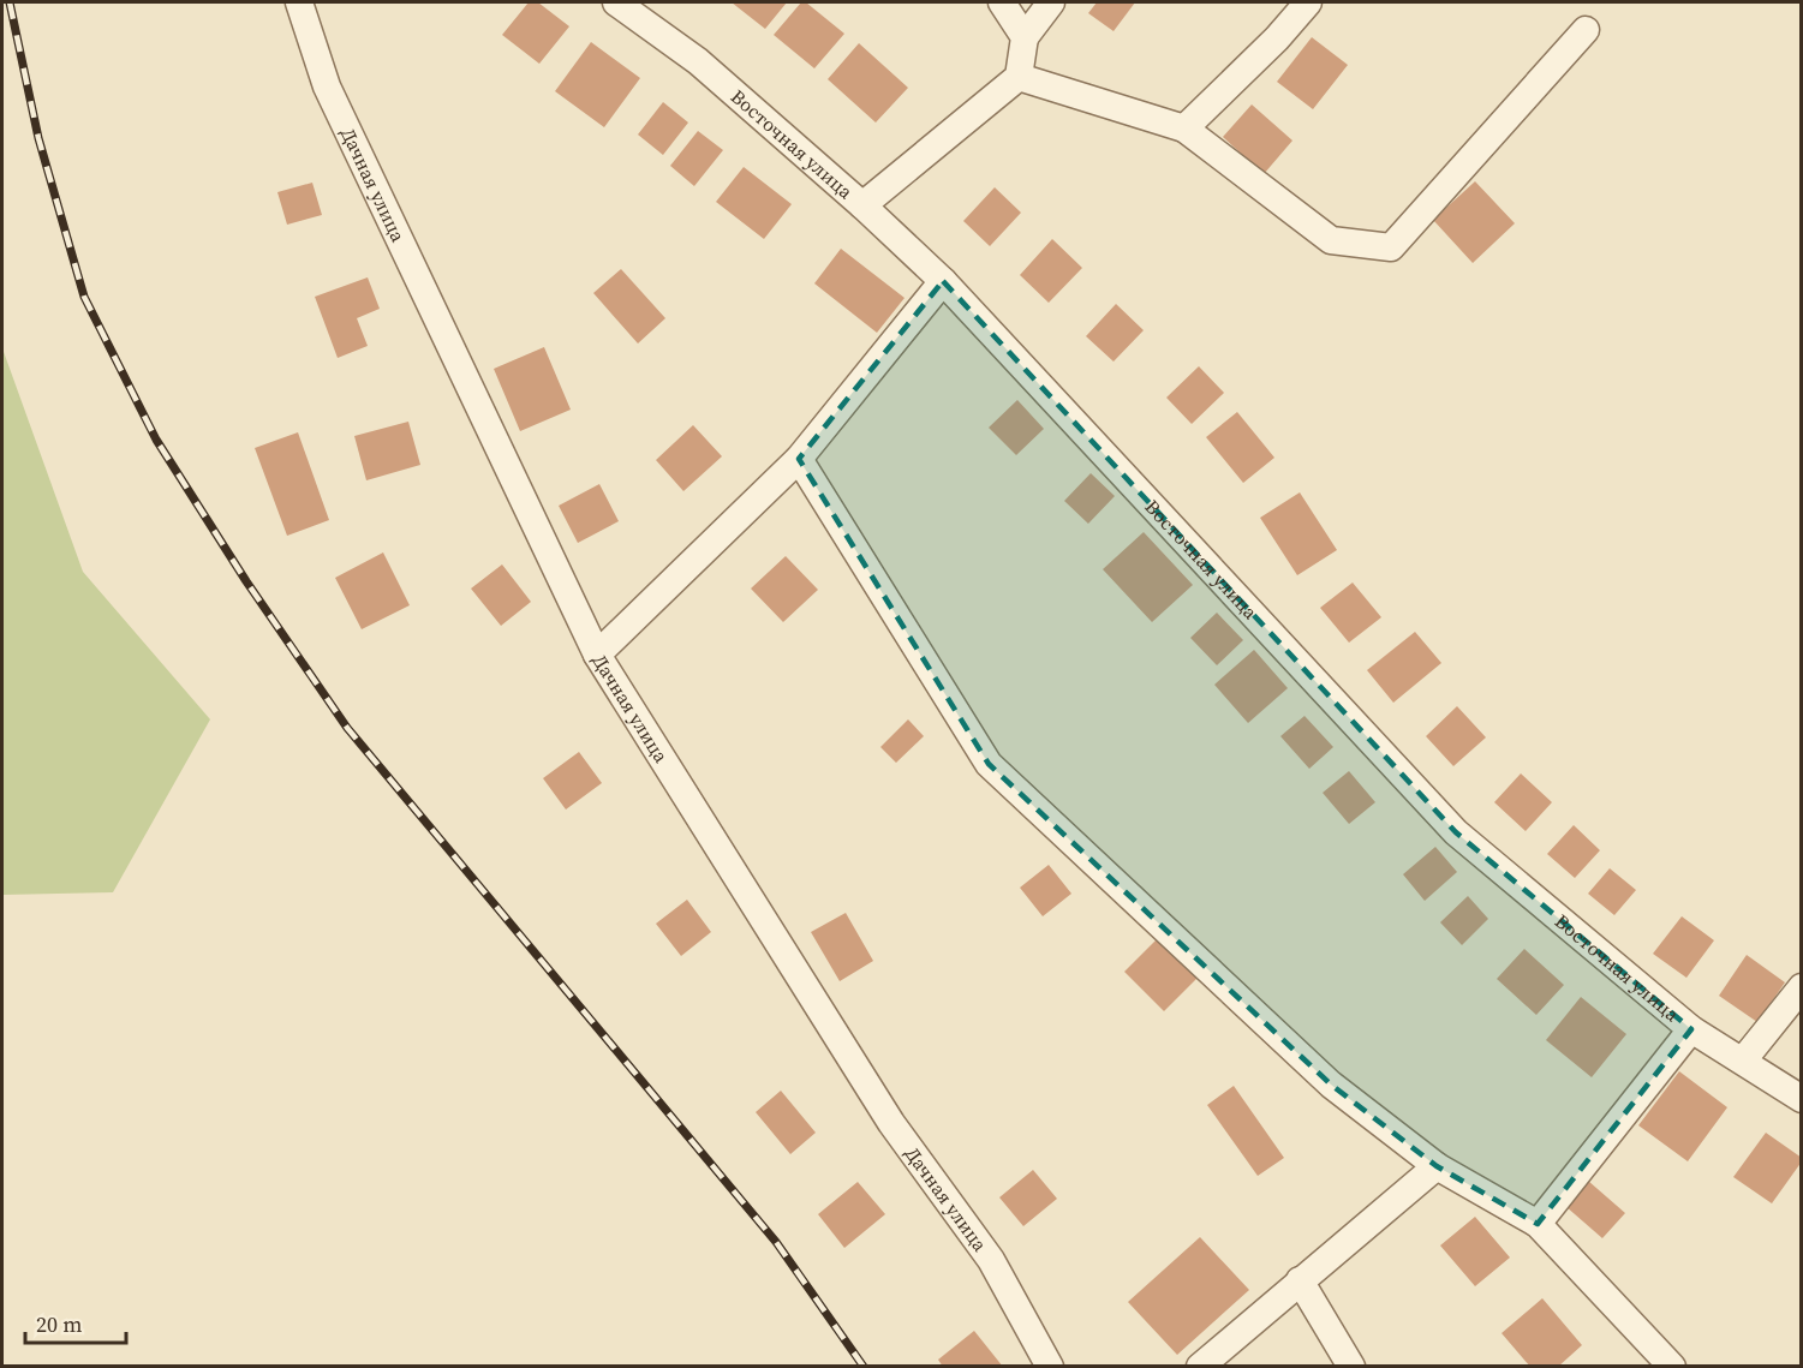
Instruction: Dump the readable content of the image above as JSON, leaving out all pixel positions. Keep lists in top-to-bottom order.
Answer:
{
  "streets": {
    "street": ["Восточная улица", "Дачная улица"]
  },
  "scale_bar": "20 m"
}
